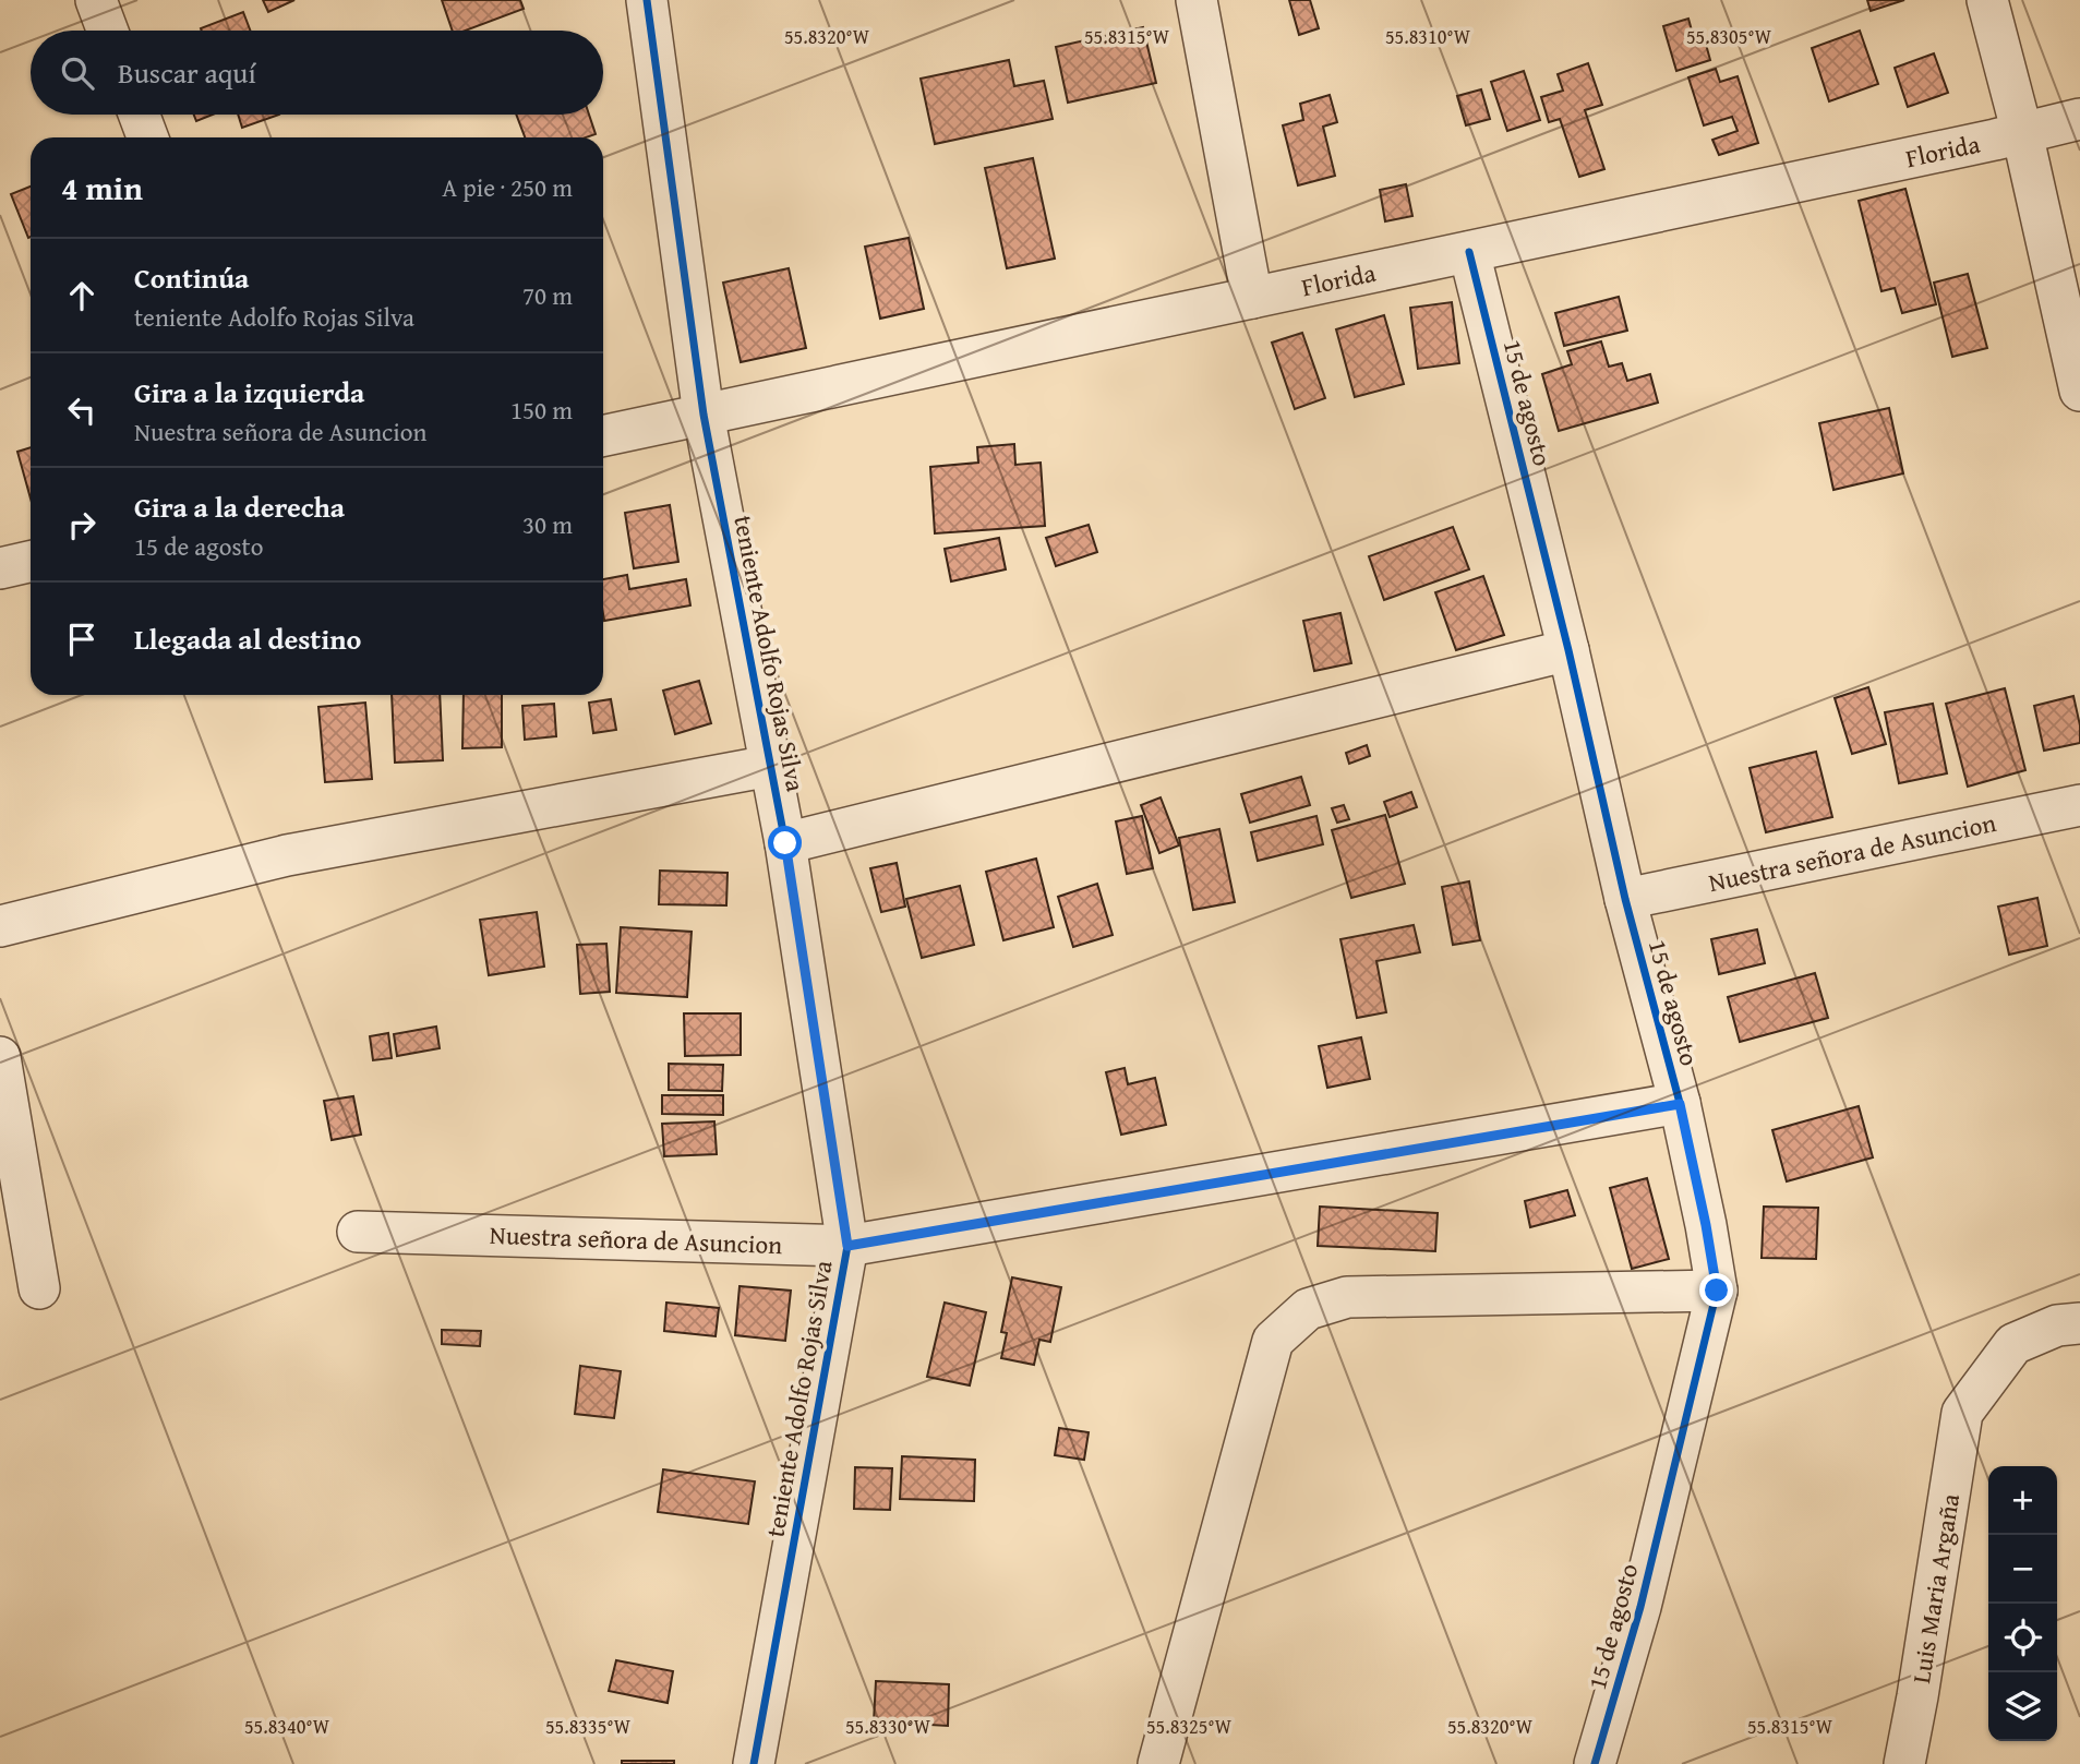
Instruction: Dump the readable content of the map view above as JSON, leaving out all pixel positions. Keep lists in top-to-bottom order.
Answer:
{
  "streets": {
    "street": [
      "Florida",
      "15 de agosto",
      "teniente Adolfo Rojas Silva",
      "Nuestra señora de Asuncion",
      "Luis Maria Argaña"
    ]
  },
  "crossings": [
    ["Florida", "15 de agosto"],
    ["Florida", "teniente Adolfo Rojas Silva"],
    ["15 de agosto", "Nuestra señora de Asuncion"],
    ["teniente Adolfo Rojas Silva", "Nuestra señora de Asuncion"]
  ],
  "page": {
    "search": "Buscar aquí",
    "heading": ["4 min", "A pie · 250 m"],
    "list": [
      ["Continúa", "teniente Adolfo Rojas Silva", "70 m"],
      ["Gira a la izquierda", "Nuestra señora de Asuncion", "150 m"],
      ["Gira a la derecha", "15 de agosto", "30 m"],
      "Llegada al destino"
    ],
    "map_buttons": ["+", "−"]
  },
  "coordinates": [
    "55.8320°W",
    "55.8315°W",
    "55.8310°W",
    "55.8305°W",
    "55.8340°W",
    "55.8335°W",
    "55.8330°W",
    "55.8325°W"
  ]
}
